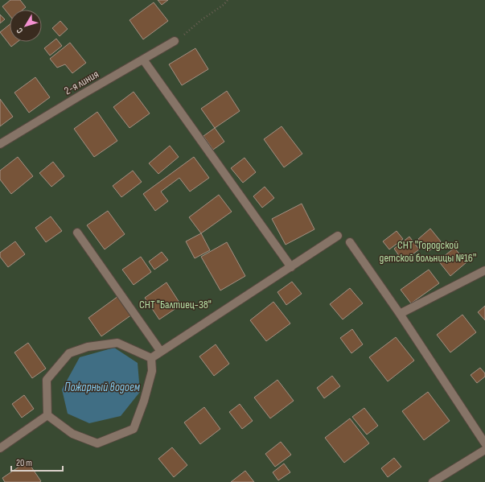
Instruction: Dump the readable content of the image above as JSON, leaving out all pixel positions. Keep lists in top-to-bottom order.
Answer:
{
  "streets": {
    "street": ["2-я линия"]
  },
  "water": ["Пожарный водоем"],
  "parks": ["СНТ ''Городской детской больницы №16''", "СНТ \"Балтиец-38\""],
  "scale_bar": "20 m",
  "north": "bottom left"
}
